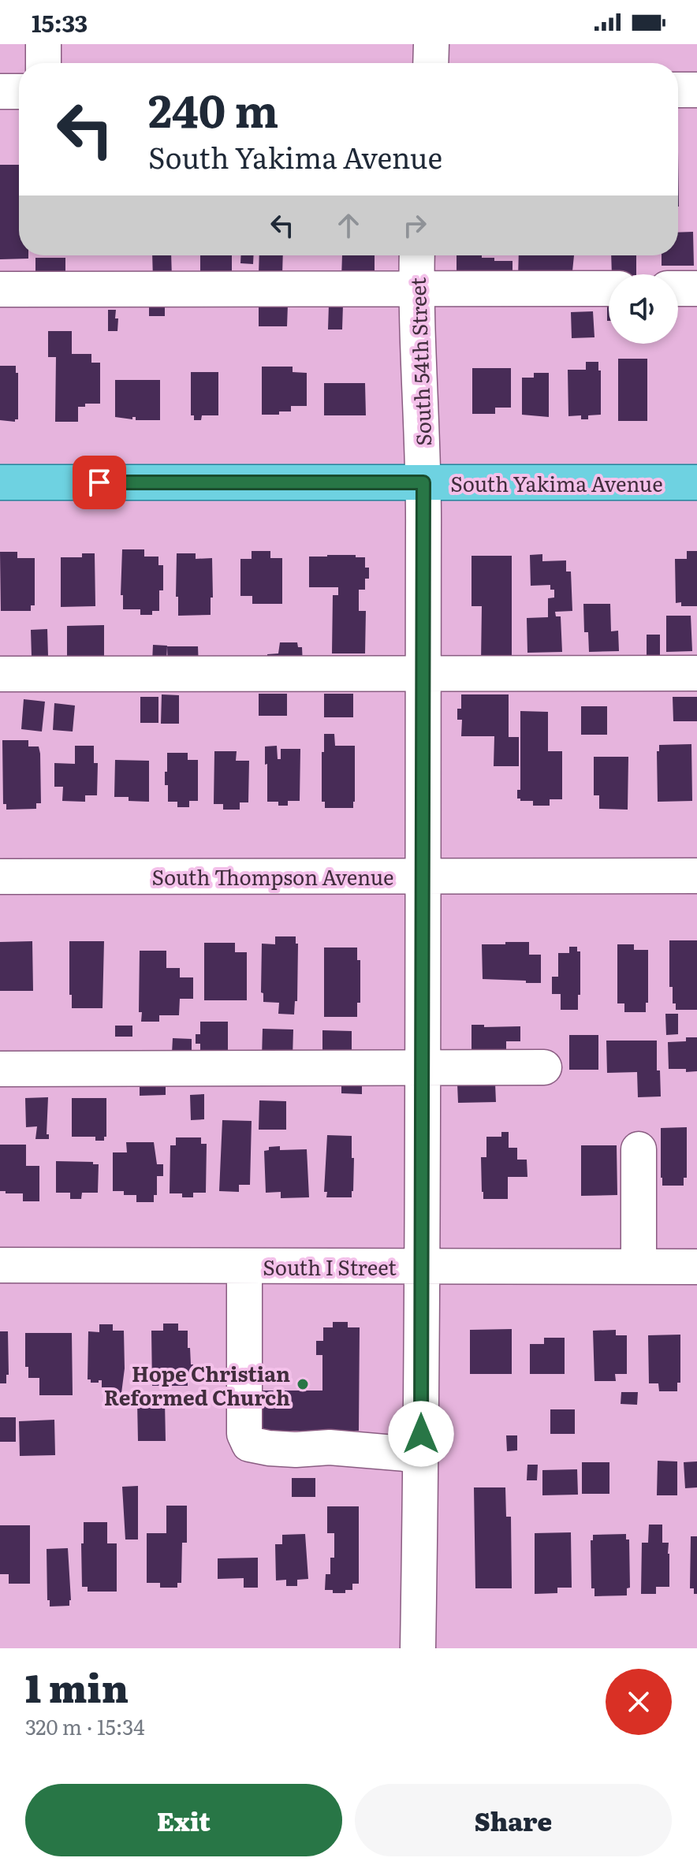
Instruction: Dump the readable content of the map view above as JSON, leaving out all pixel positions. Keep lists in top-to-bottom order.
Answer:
{
  "streets": {
    "main road": ["South Yakima Avenue"],
    "street": ["South 54th Street", "South Thompson Avenue", "South I Street"]
  },
  "crossings": [
    ["South 54th Street", "South Yakima Avenue"],
    ["South 54th Street", "South Thompson Avenue"],
    ["South 54th Street", "South I Street"]
  ],
  "places": ["Hope Christian Reformed Church"],
  "page": {
    "status": "15:33",
    "turn": ["240 m", "South Yakima Avenue"],
    "heading": ["1 min", "320 m · 15:34"],
    "buttons": ["Exit", "Share"]
  }
}
